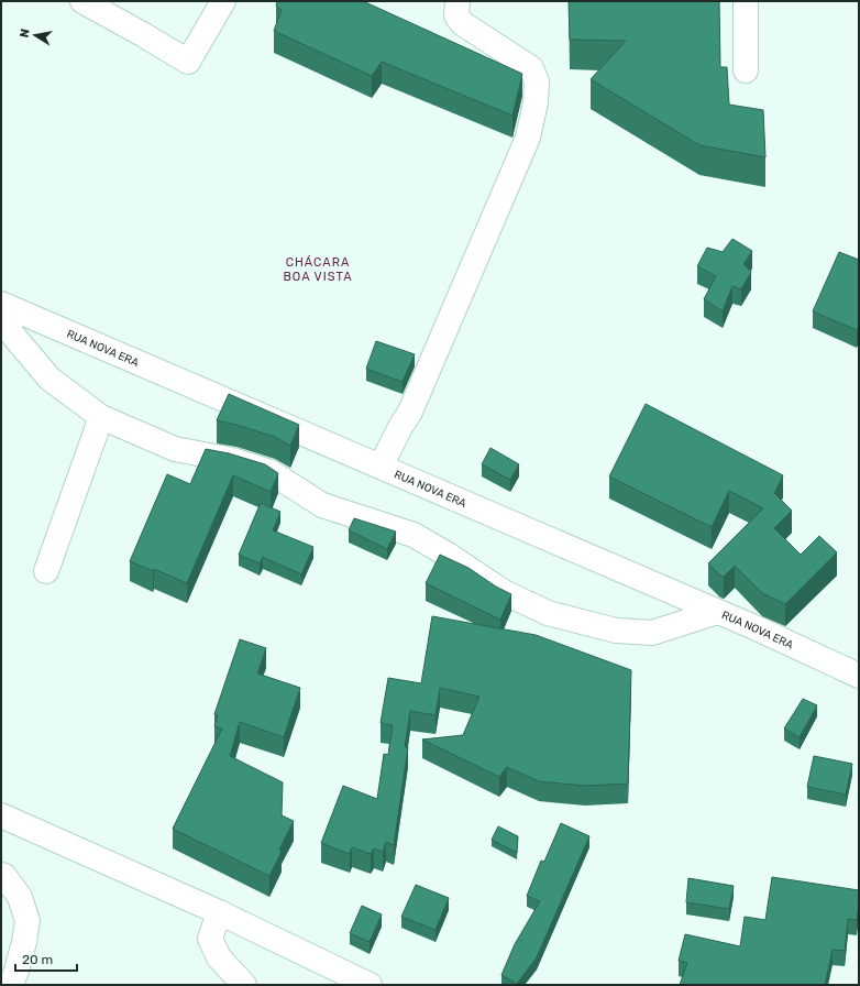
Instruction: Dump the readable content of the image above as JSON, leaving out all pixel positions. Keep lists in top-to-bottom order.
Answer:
{
  "streets": {
    "street": ["RUA NOVA ERA"]
  },
  "districts": ["CHÁCARA BOA VISTA"],
  "scale_bar": "20 m",
  "north": "left"
}
